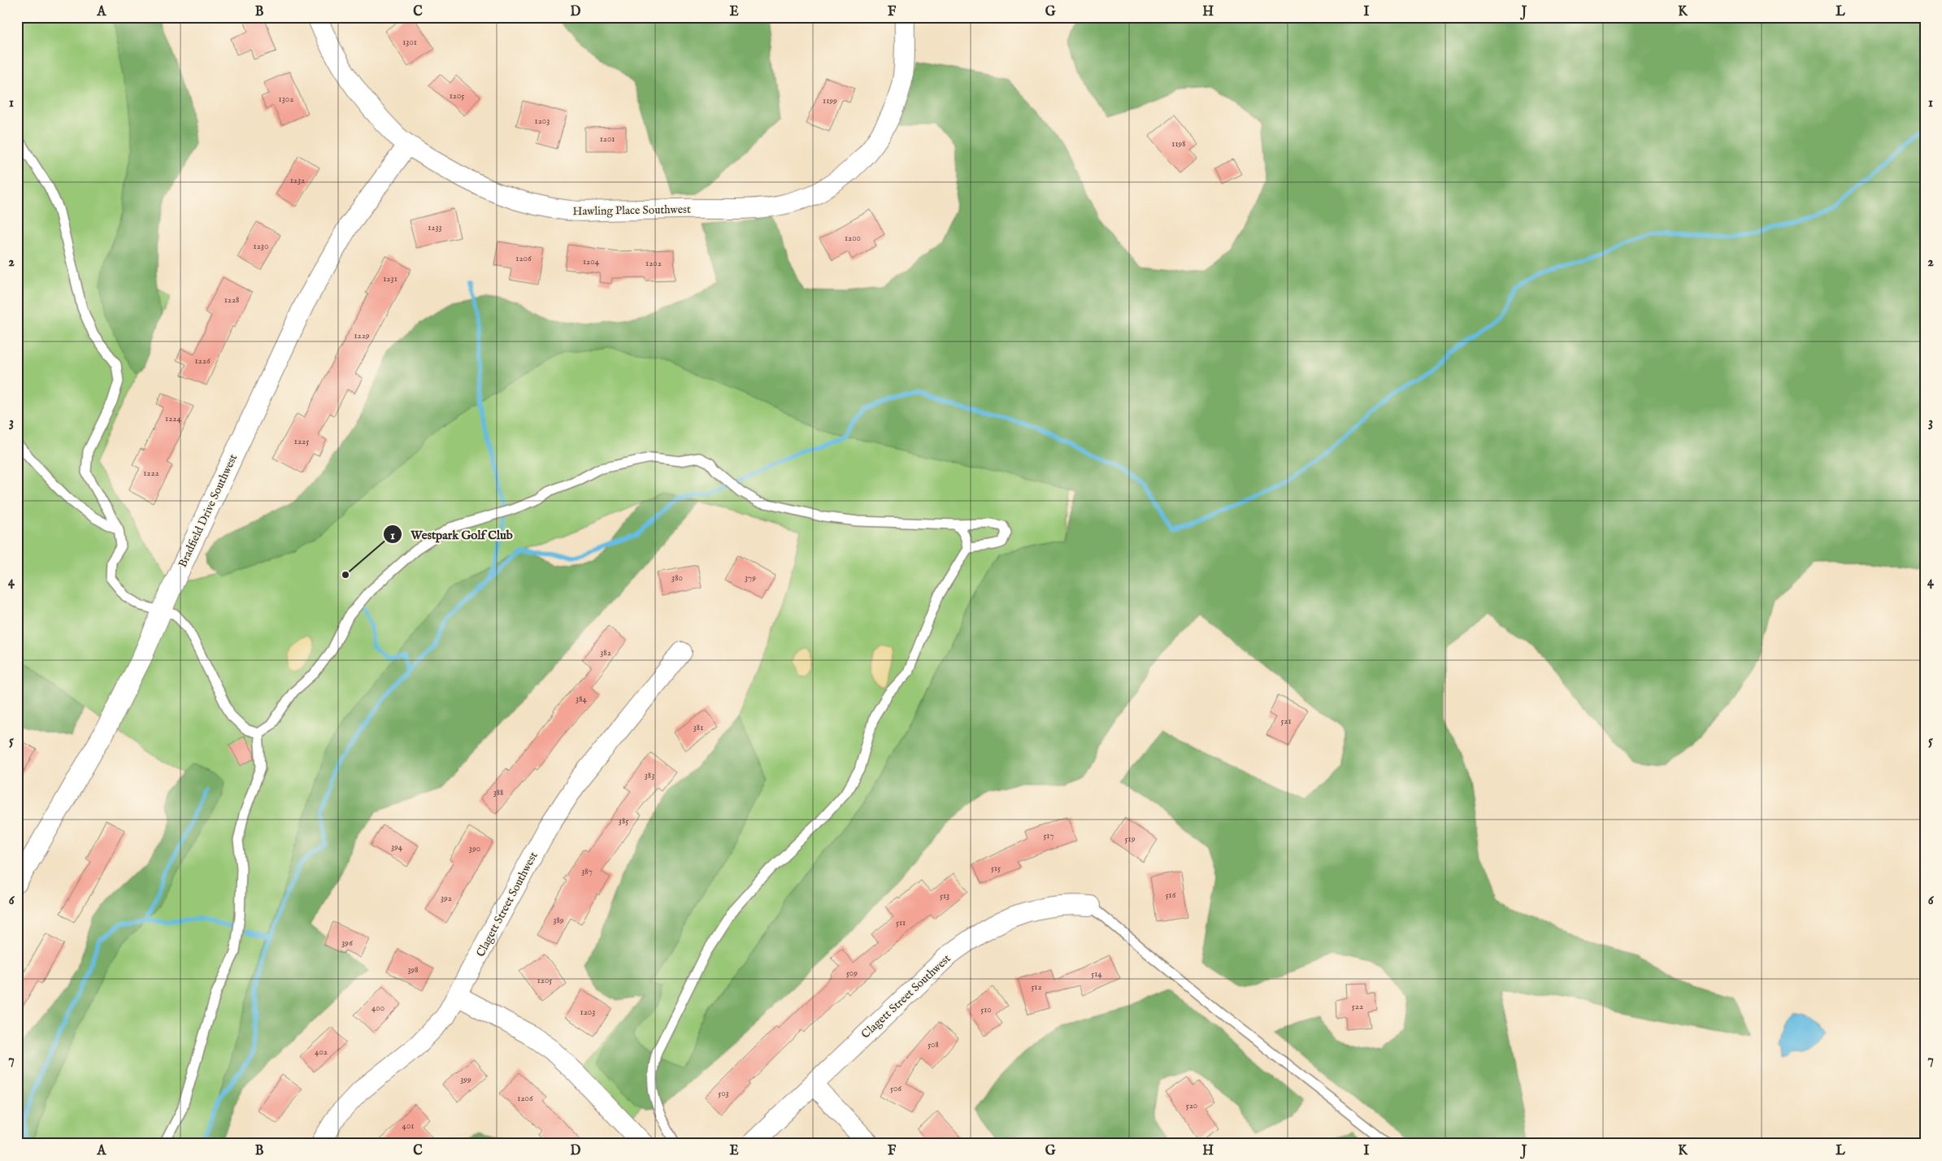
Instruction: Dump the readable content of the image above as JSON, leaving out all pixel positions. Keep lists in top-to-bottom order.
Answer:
{
  "streets": {
    "street": ["Hawling Place Southwest", "Bradfield Drive Southwest", "Clagett Street Southwest"]
  },
  "crossings": [
    ["Hawling Place Southwest", "Bradfield Drive Southwest"]
  ],
  "places": ["Westpark Golf Club"],
  "house_numbers": [
    "1301",
    "1205",
    "1302",
    "1199",
    "1203",
    "1201",
    "1198",
    "1232",
    "1233",
    "1200",
    "1230",
    "1206",
    "1204",
    "1202",
    "1231",
    "1228",
    "1229",
    "1226",
    "1224",
    "1225",
    "1222",
    "380",
    "379",
    "382",
    "384",
    "521",
    "381",
    "383",
    "388",
    "385",
    "517",
    "519",
    "394",
    "390",
    "515",
    "387",
    "516",
    "513",
    "392",
    "389",
    "511",
    "396",
    "398",
    "509",
    "514",
    "1205",
    "512",
    "522",
    "400",
    "510",
    "1203",
    "508",
    "402",
    "399",
    "506",
    "503",
    "1206",
    "520",
    "401"
  ],
  "grid": {
    "columns": [
      "A",
      "B",
      "C",
      "D",
      "E",
      "F",
      "G",
      "H",
      "I",
      "J",
      "K",
      "L"
    ],
    "rows": [
      "1",
      "2",
      "3",
      "4",
      "5",
      "6",
      "7"
    ]
  }
}
